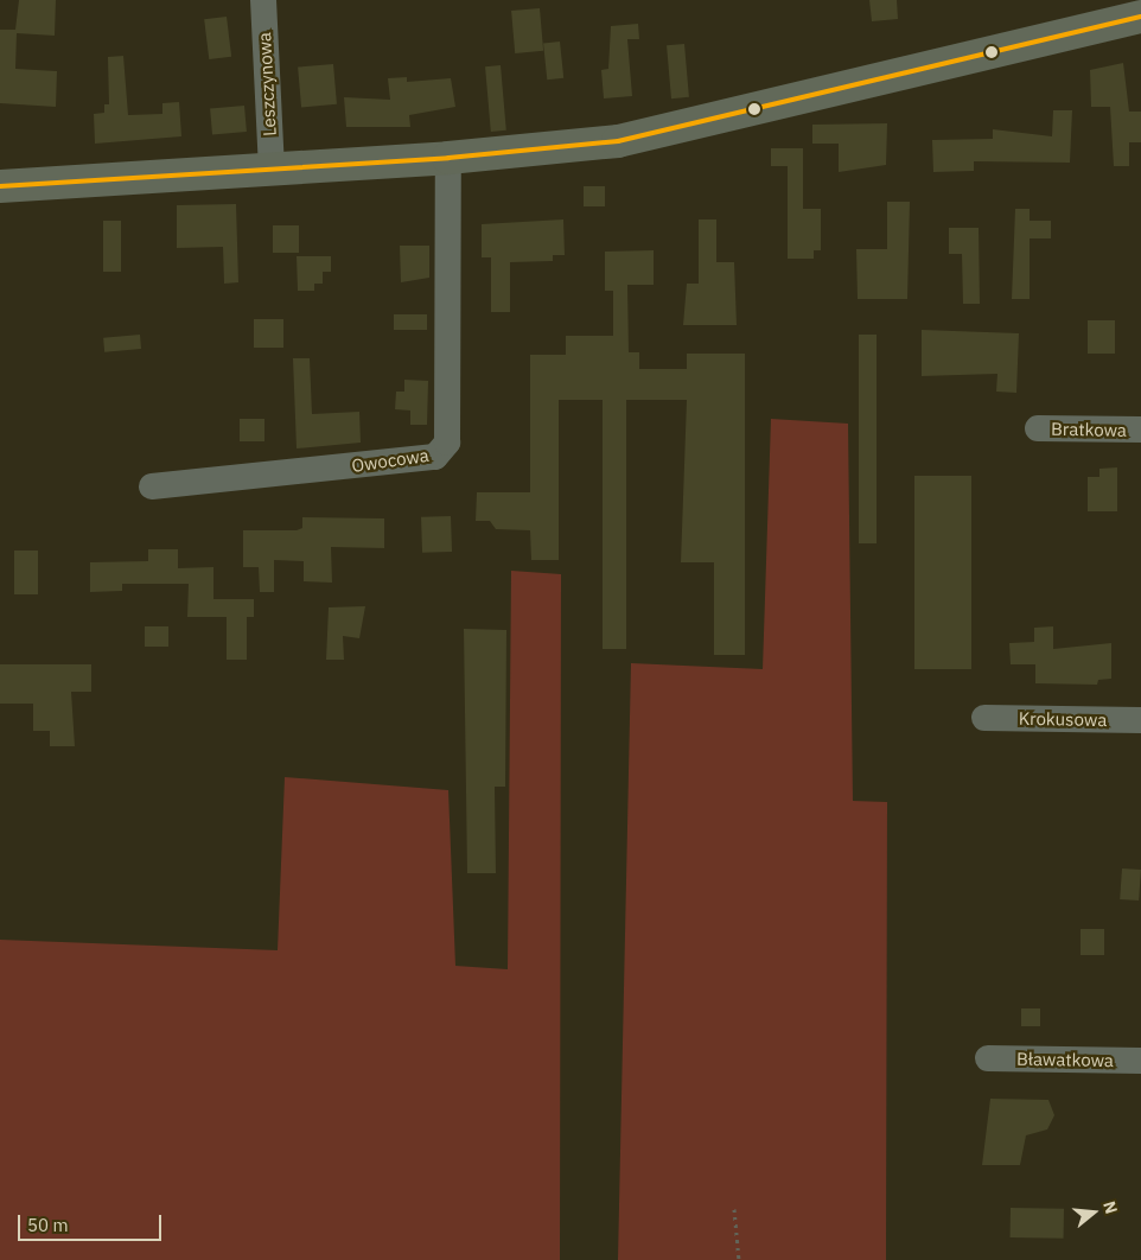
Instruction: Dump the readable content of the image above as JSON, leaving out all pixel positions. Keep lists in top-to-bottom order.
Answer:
{
  "streets": {
    "street": [
      "Leszczynowa",
      "Bratkowa",
      "Owocowa",
      "Krokusowa",
      "Bławatkowa"
    ]
  },
  "scale_bar": "50 m",
  "north": "right"
}
